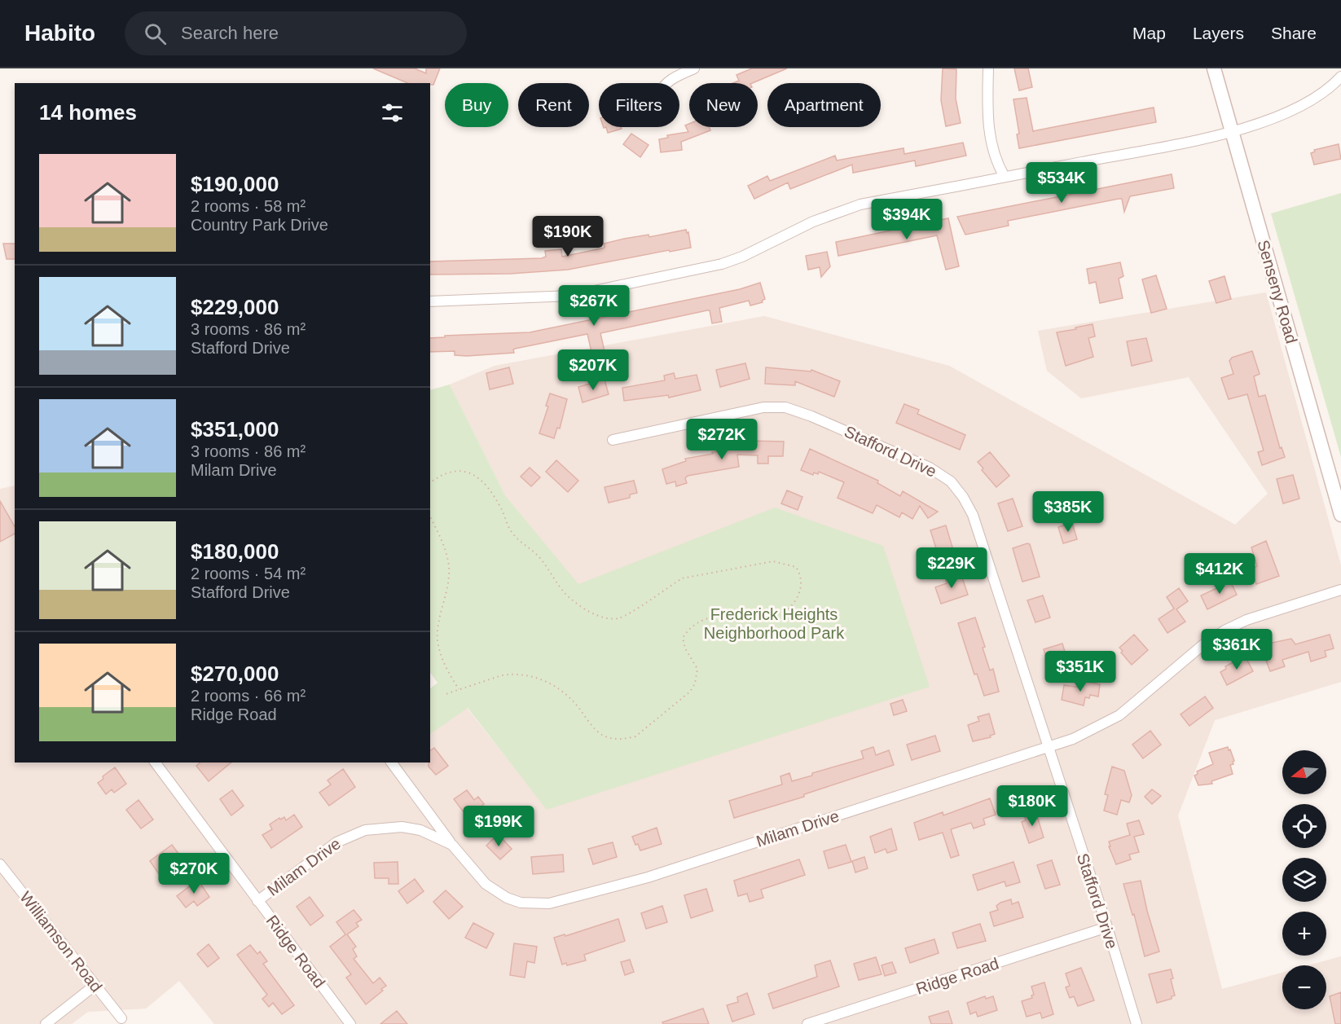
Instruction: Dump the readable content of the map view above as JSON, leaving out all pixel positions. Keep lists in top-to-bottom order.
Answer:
{
  "streets": {
    "main road": ["Senseny Road"],
    "street": [
      "Stafford Drive",
      "Milam Drive",
      "Williamson Road",
      "Ridge Road"
    ]
  },
  "crossings": [
    ["Stafford Drive", "Milam Drive"],
    ["Stafford Drive", "Ridge Road"],
    ["Milam Drive", "Ridge Road"]
  ],
  "parks": ["Frederick Heights Neighborhood Park"],
  "north": "left",
  "page": {
    "header": "Habito",
    "search": "Search here",
    "nav": ["Map", "Layers", "Share"],
    "chip": [
      "Buy",
      "Rent",
      "Filters",
      "New",
      "Apartment"
    ],
    "heading": "14 homes",
    "list": [
      {
        "name": "$190,000",
        "note": "2 rooms · 58 m² · Country Park Drive"
      },
      {
        "name": "$229,000",
        "note": "3 rooms · 86 m² · Stafford Drive"
      },
      {
        "name": "$351,000",
        "note": "3 rooms · 86 m² · Milam Drive"
      },
      {
        "name": "$180,000",
        "note": "2 rooms · 54 m² · Stafford Drive"
      },
      {
        "name": "$270,000",
        "note": "2 rooms · 66 m² · Ridge Road"
      }
    ],
    "price": [
      "$534K",
      "$394K",
      "$190K",
      "$267K",
      "$207K",
      "$272K",
      "$385K",
      "$229K",
      "$412K",
      "$361K",
      "$351K",
      "$180K",
      "$199K",
      "$270K"
    ],
    "map_buttons": ["+", "−"]
  }
}
